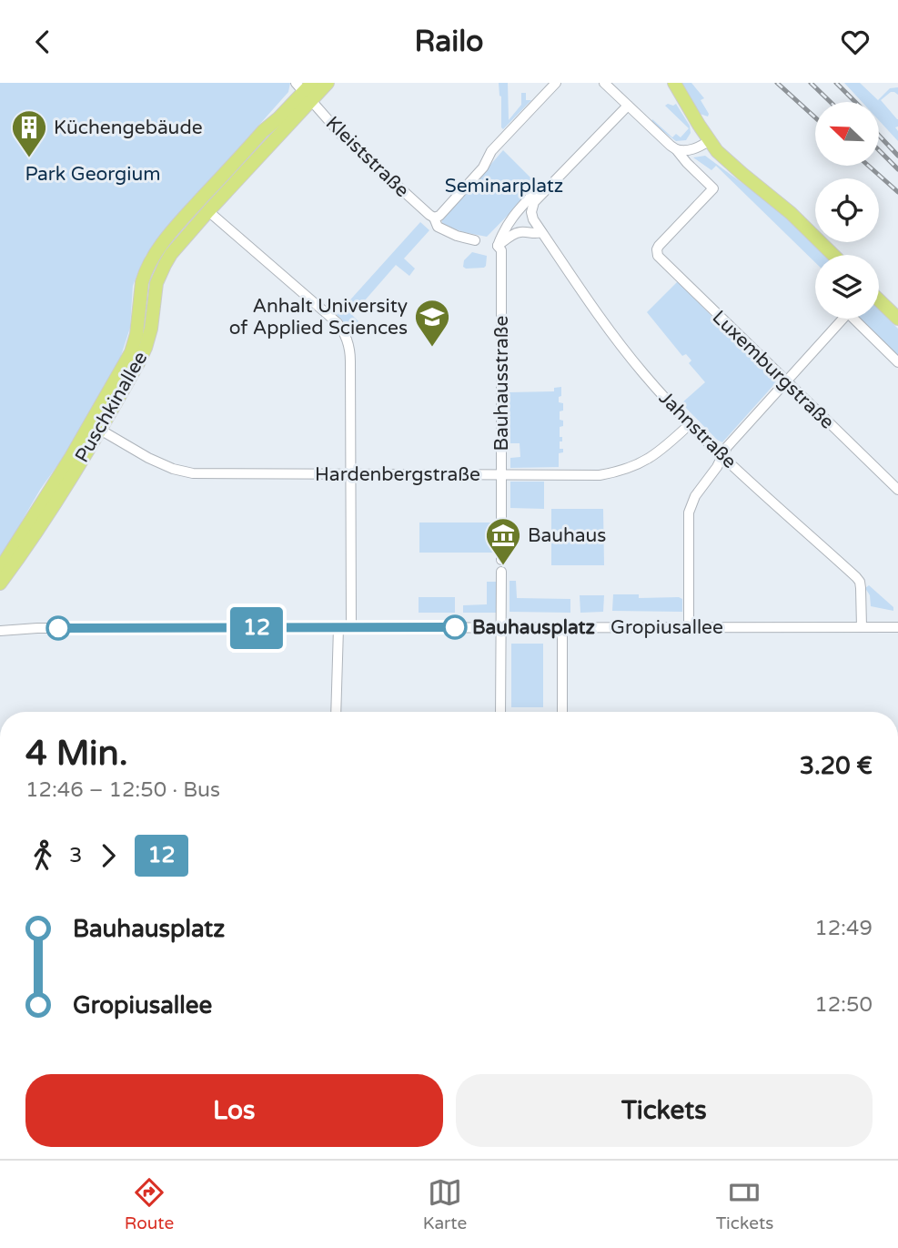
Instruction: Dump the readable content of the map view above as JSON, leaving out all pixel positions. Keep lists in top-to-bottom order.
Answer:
{
  "streets": {
    "main road": ["Puschkinallee"],
    "street": [
      "Kleiststraße",
      "Luxemburgstraße",
      "Bauhausstraße",
      "Jahnstraße",
      "Hardenbergstraße",
      "Gropiusallee"
    ]
  },
  "crossings": [
    ["Kleiststraße", "Puschkinallee"],
    ["Bauhausstraße", "Hardenbergstraße"],
    ["Puschkinallee", "Hardenbergstraße"],
    ["Jahnstraße", "Hardenbergstraße"],
    ["Jahnstraße", "Gropiusallee"]
  ],
  "parks": ["Park Georgium", "Seminarplatz"],
  "places": {
    "building": ["Küchengebäude"],
    "school or university": ["Anhalt University of Applied Sciences"],
    "museum": ["Bauhaus"],
    "other": ["Bauhausplatz"]
  },
  "lines": ["bus line 12"],
  "north": "top left",
  "page": {
    "header": "Railo",
    "on_map": "12",
    "heading": ["4 Min.", "12:46 – 12:50 · Bus", "3.20 €"],
    "legs": ["3", "12"],
    "list": [
      {
        "name": "Bauhausplatz",
        "value": "12:49"
      },
      {
        "name": "Gropiusallee",
        "value": "12:50"
      }
    ],
    "buttons": ["Los", "Tickets"],
    "tabs": ["Route", "Karte", "Tickets"]
  }
}
